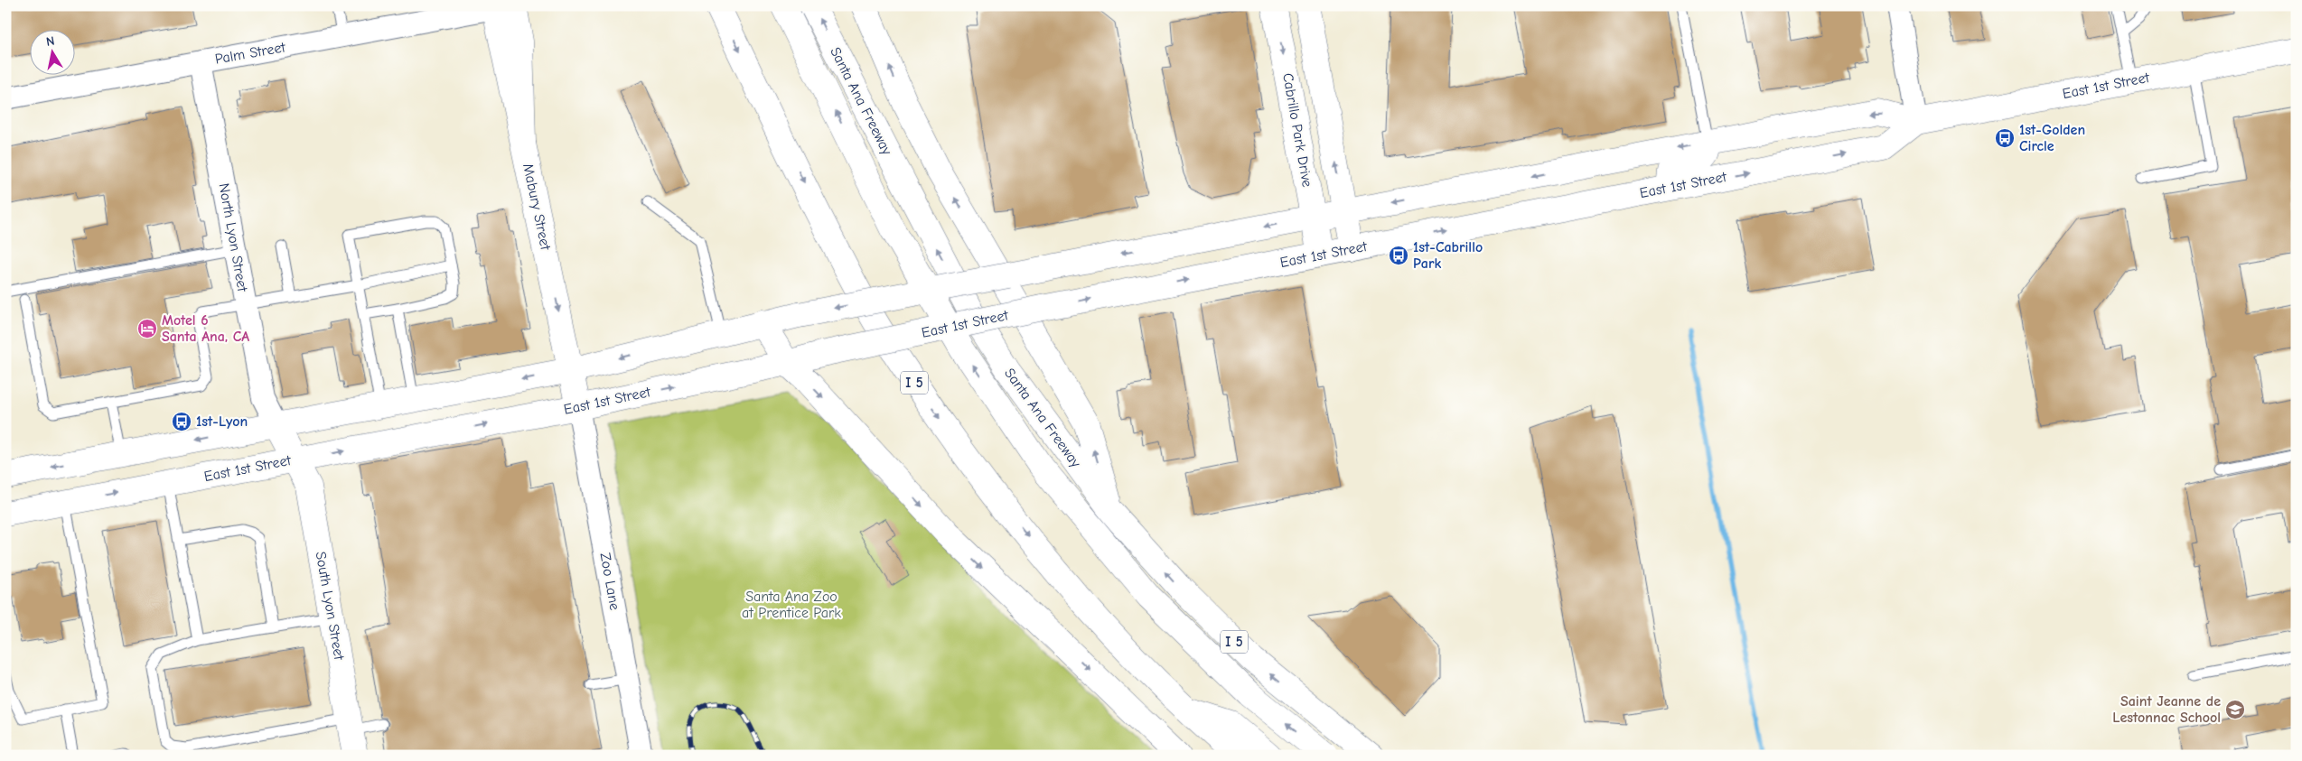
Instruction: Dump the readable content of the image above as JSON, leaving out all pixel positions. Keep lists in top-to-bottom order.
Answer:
{
  "streets": {
    "main road": [
      "East 1st Street",
      "Santa Ana Freeway",
      "Cabrillo Park Drive",
      "Mabury Street",
      "North Lyon Street",
      "I 5",
      "South Lyon Street"
    ],
    "street": ["Palm Street", "Zoo Lane"]
  },
  "crossings": [
    ["Palm Street", "Mabury Street"],
    ["Palm Street", "North Lyon Street"],
    ["East 1st Street", "Cabrillo Park Drive"],
    ["East 1st Street", "Mabury Street"],
    ["East 1st Street", "North Lyon Street"],
    ["East 1st Street", "Zoo Lane"],
    ["East 1st Street", "South Lyon Street"],
    ["Mabury Street", "Zoo Lane"],
    ["North Lyon Street", "South Lyon Street"]
  ],
  "one_way": ["Mabury Street"],
  "parks": ["Santa Ana Zoo at Prentice Park"],
  "places": {
    "bus stop": ["1st-Golden Circle", "1st-Cabrillo Park", "1st-Lyon"],
    "hotel": ["Motel 6 Santa Ana, CA"],
    "school or university": ["Saint Jeanne de Lestonnac School"]
  },
  "north": "top"
}
